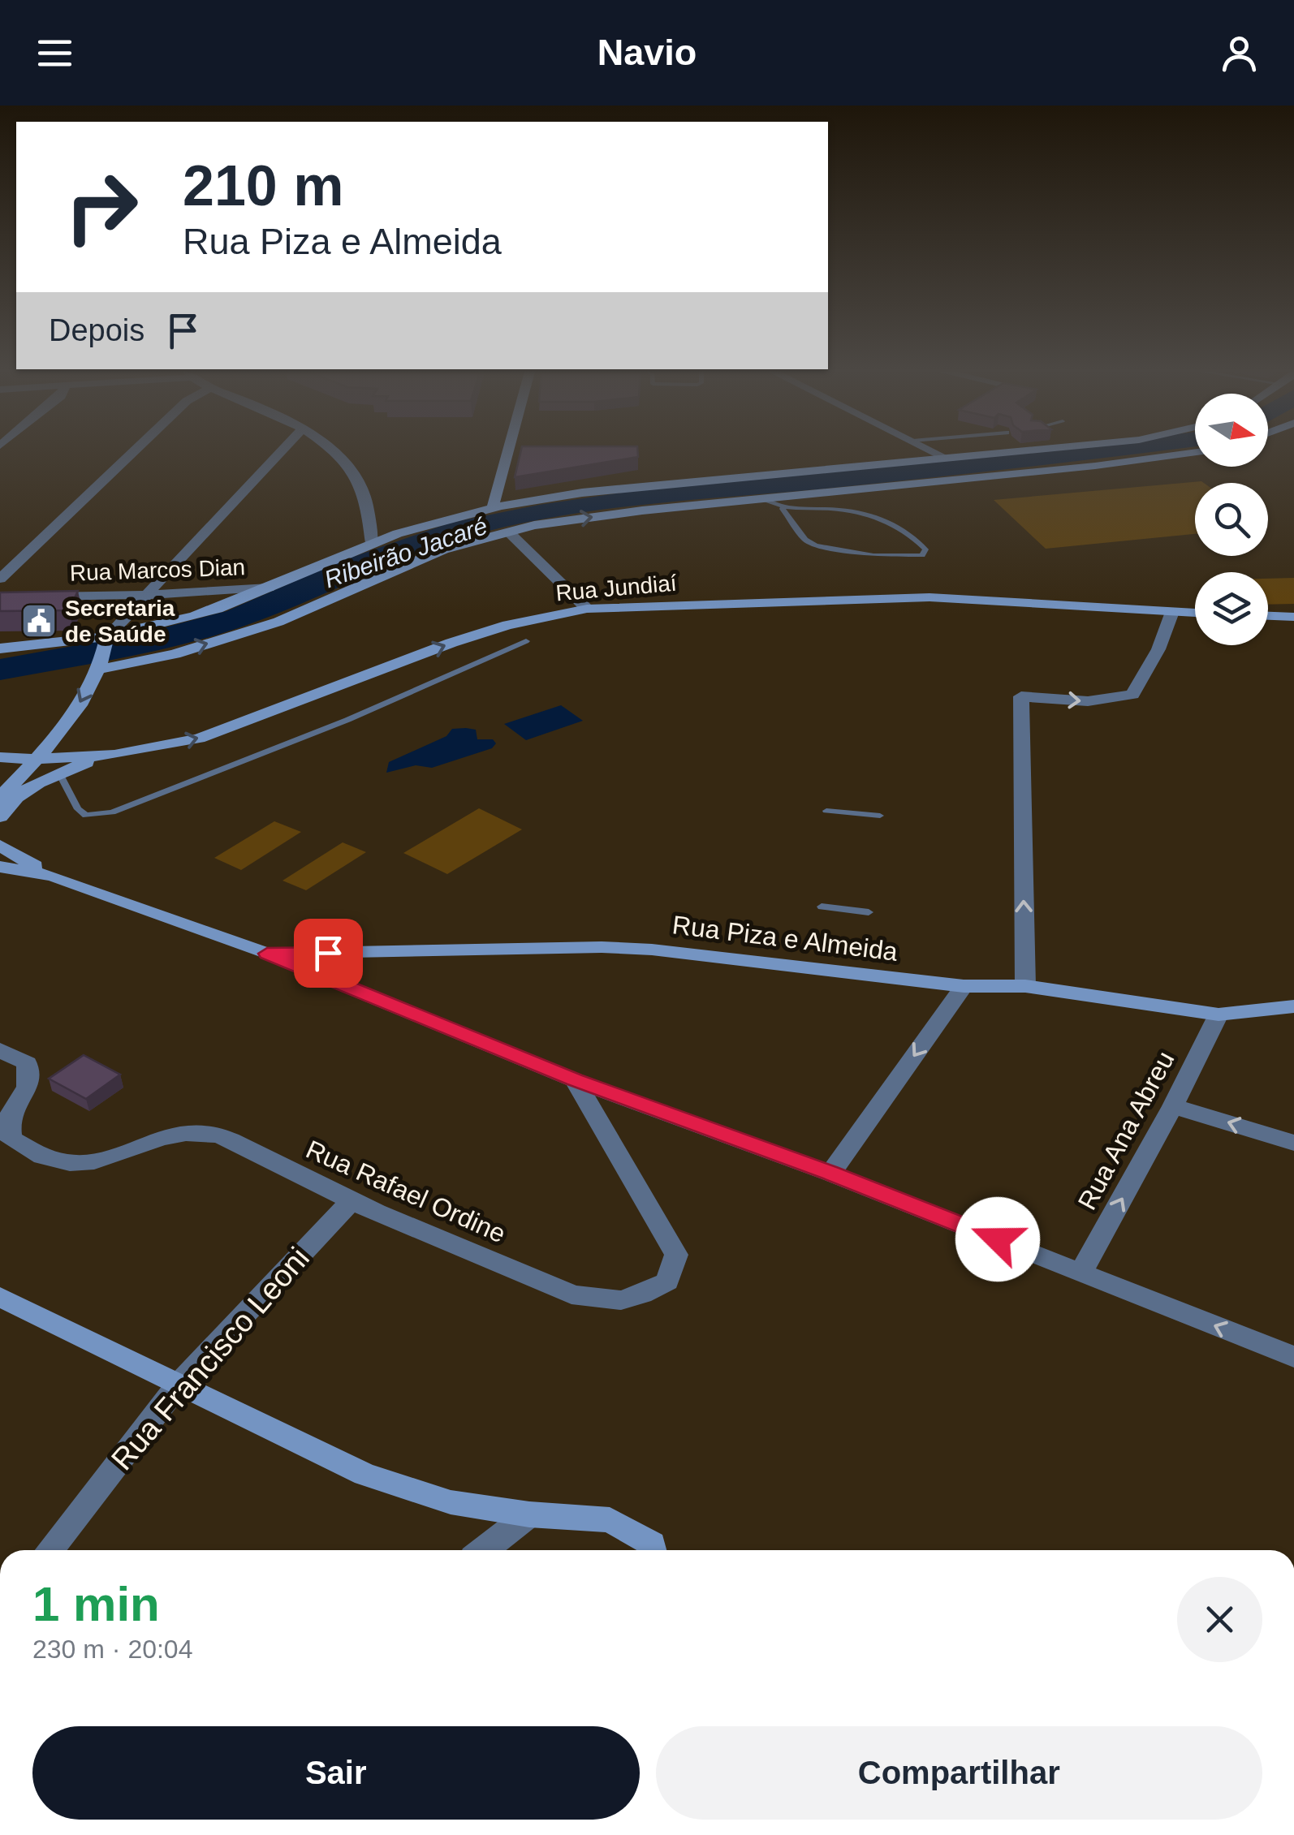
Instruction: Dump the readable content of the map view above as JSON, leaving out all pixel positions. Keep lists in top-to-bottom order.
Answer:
{
  "streets": {
    "main road": ["Rua Jundiaí", "Rua Piza e Almeida"],
    "street": [
      "Rua Marcos Dian",
      "Rua Ana Abreu",
      "Rua Rafael Ordine",
      "Rua Francisco Leoni"
    ]
  },
  "crossings": [
    ["Rua Piza e Almeida", "Rua Ana Abreu"],
    ["Rua Rafael Ordine", "Rua Francisco Leoni"]
  ],
  "one_way": ["Rua Ana Abreu"],
  "water": ["Ribeirão Jacaré"],
  "places": {
    "public building": ["Secretaria de Saúde"]
  },
  "north": "right",
  "page": {
    "header": "Navio",
    "turn": ["210 m", "Rua Piza e Almeida"],
    "then": "Depois",
    "heading": ["1 min", "230 m · 20:04"],
    "buttons": ["Sair", "Compartilhar"]
  }
}
